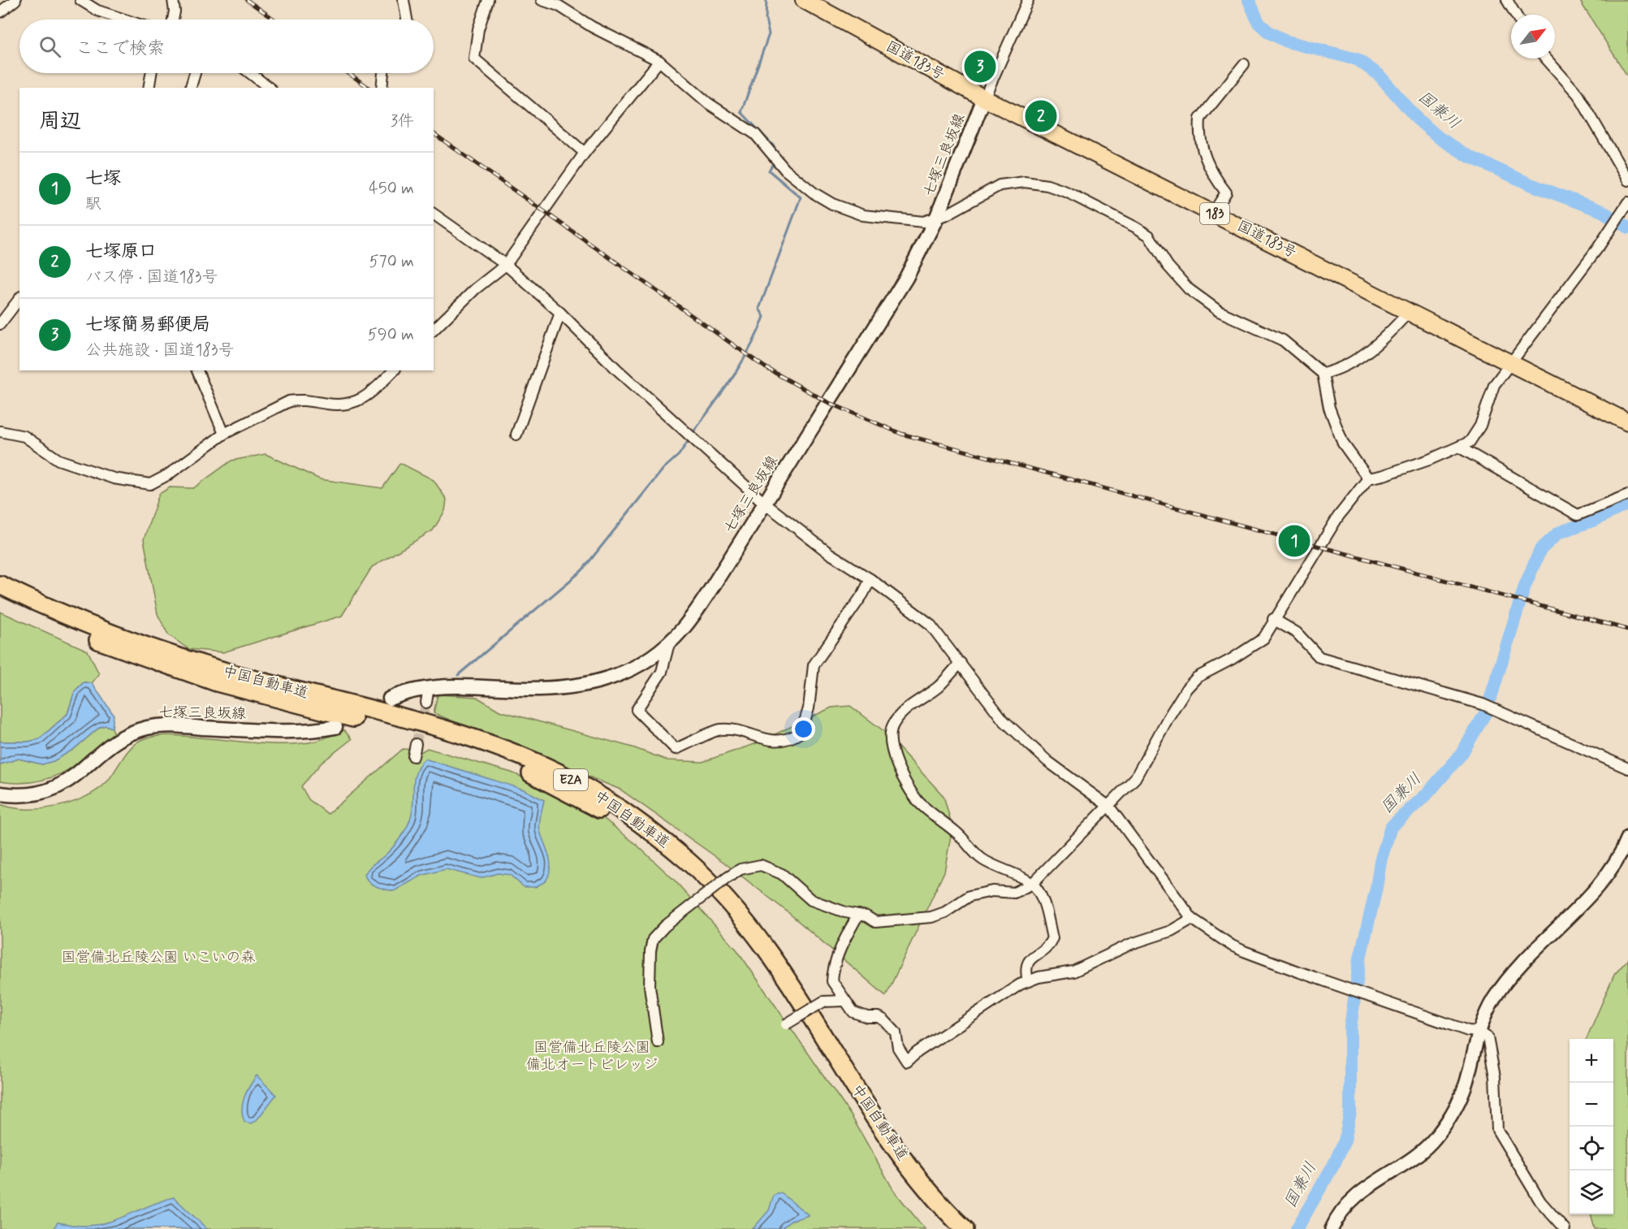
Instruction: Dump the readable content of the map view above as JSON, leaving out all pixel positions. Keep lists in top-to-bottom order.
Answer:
{
  "streets": {
    "highway": [
      "国道183号",
      "183",
      "中国自動車道",
      "E2A"
    ],
    "main road": ["七塚三良坂線"]
  },
  "crossings": [
    ["国道183号", "七塚三良坂線"]
  ],
  "water": ["国兼川"],
  "parks": ["国営備北丘陵公園 いこいの森", "国営備北丘陵公園 備北オートビレッジ"],
  "north": "top right",
  "page": {
    "search": "ここで検索",
    "pins": ["3", "2", "1"],
    "heading": ["周辺", "3件"],
    "list": [
      {
        "mark": "1",
        "name": "七塚",
        "note": "駅",
        "value": "450 m"
      },
      {
        "mark": "2",
        "name": "七塚原口",
        "note": "バス停 · 国道183号",
        "value": "570 m"
      },
      {
        "mark": "3",
        "name": "七塚簡易郵便局",
        "note": "公共施設 · 国道183号",
        "value": "590 m"
      }
    ],
    "map_buttons": ["+", "−"]
  }
}
